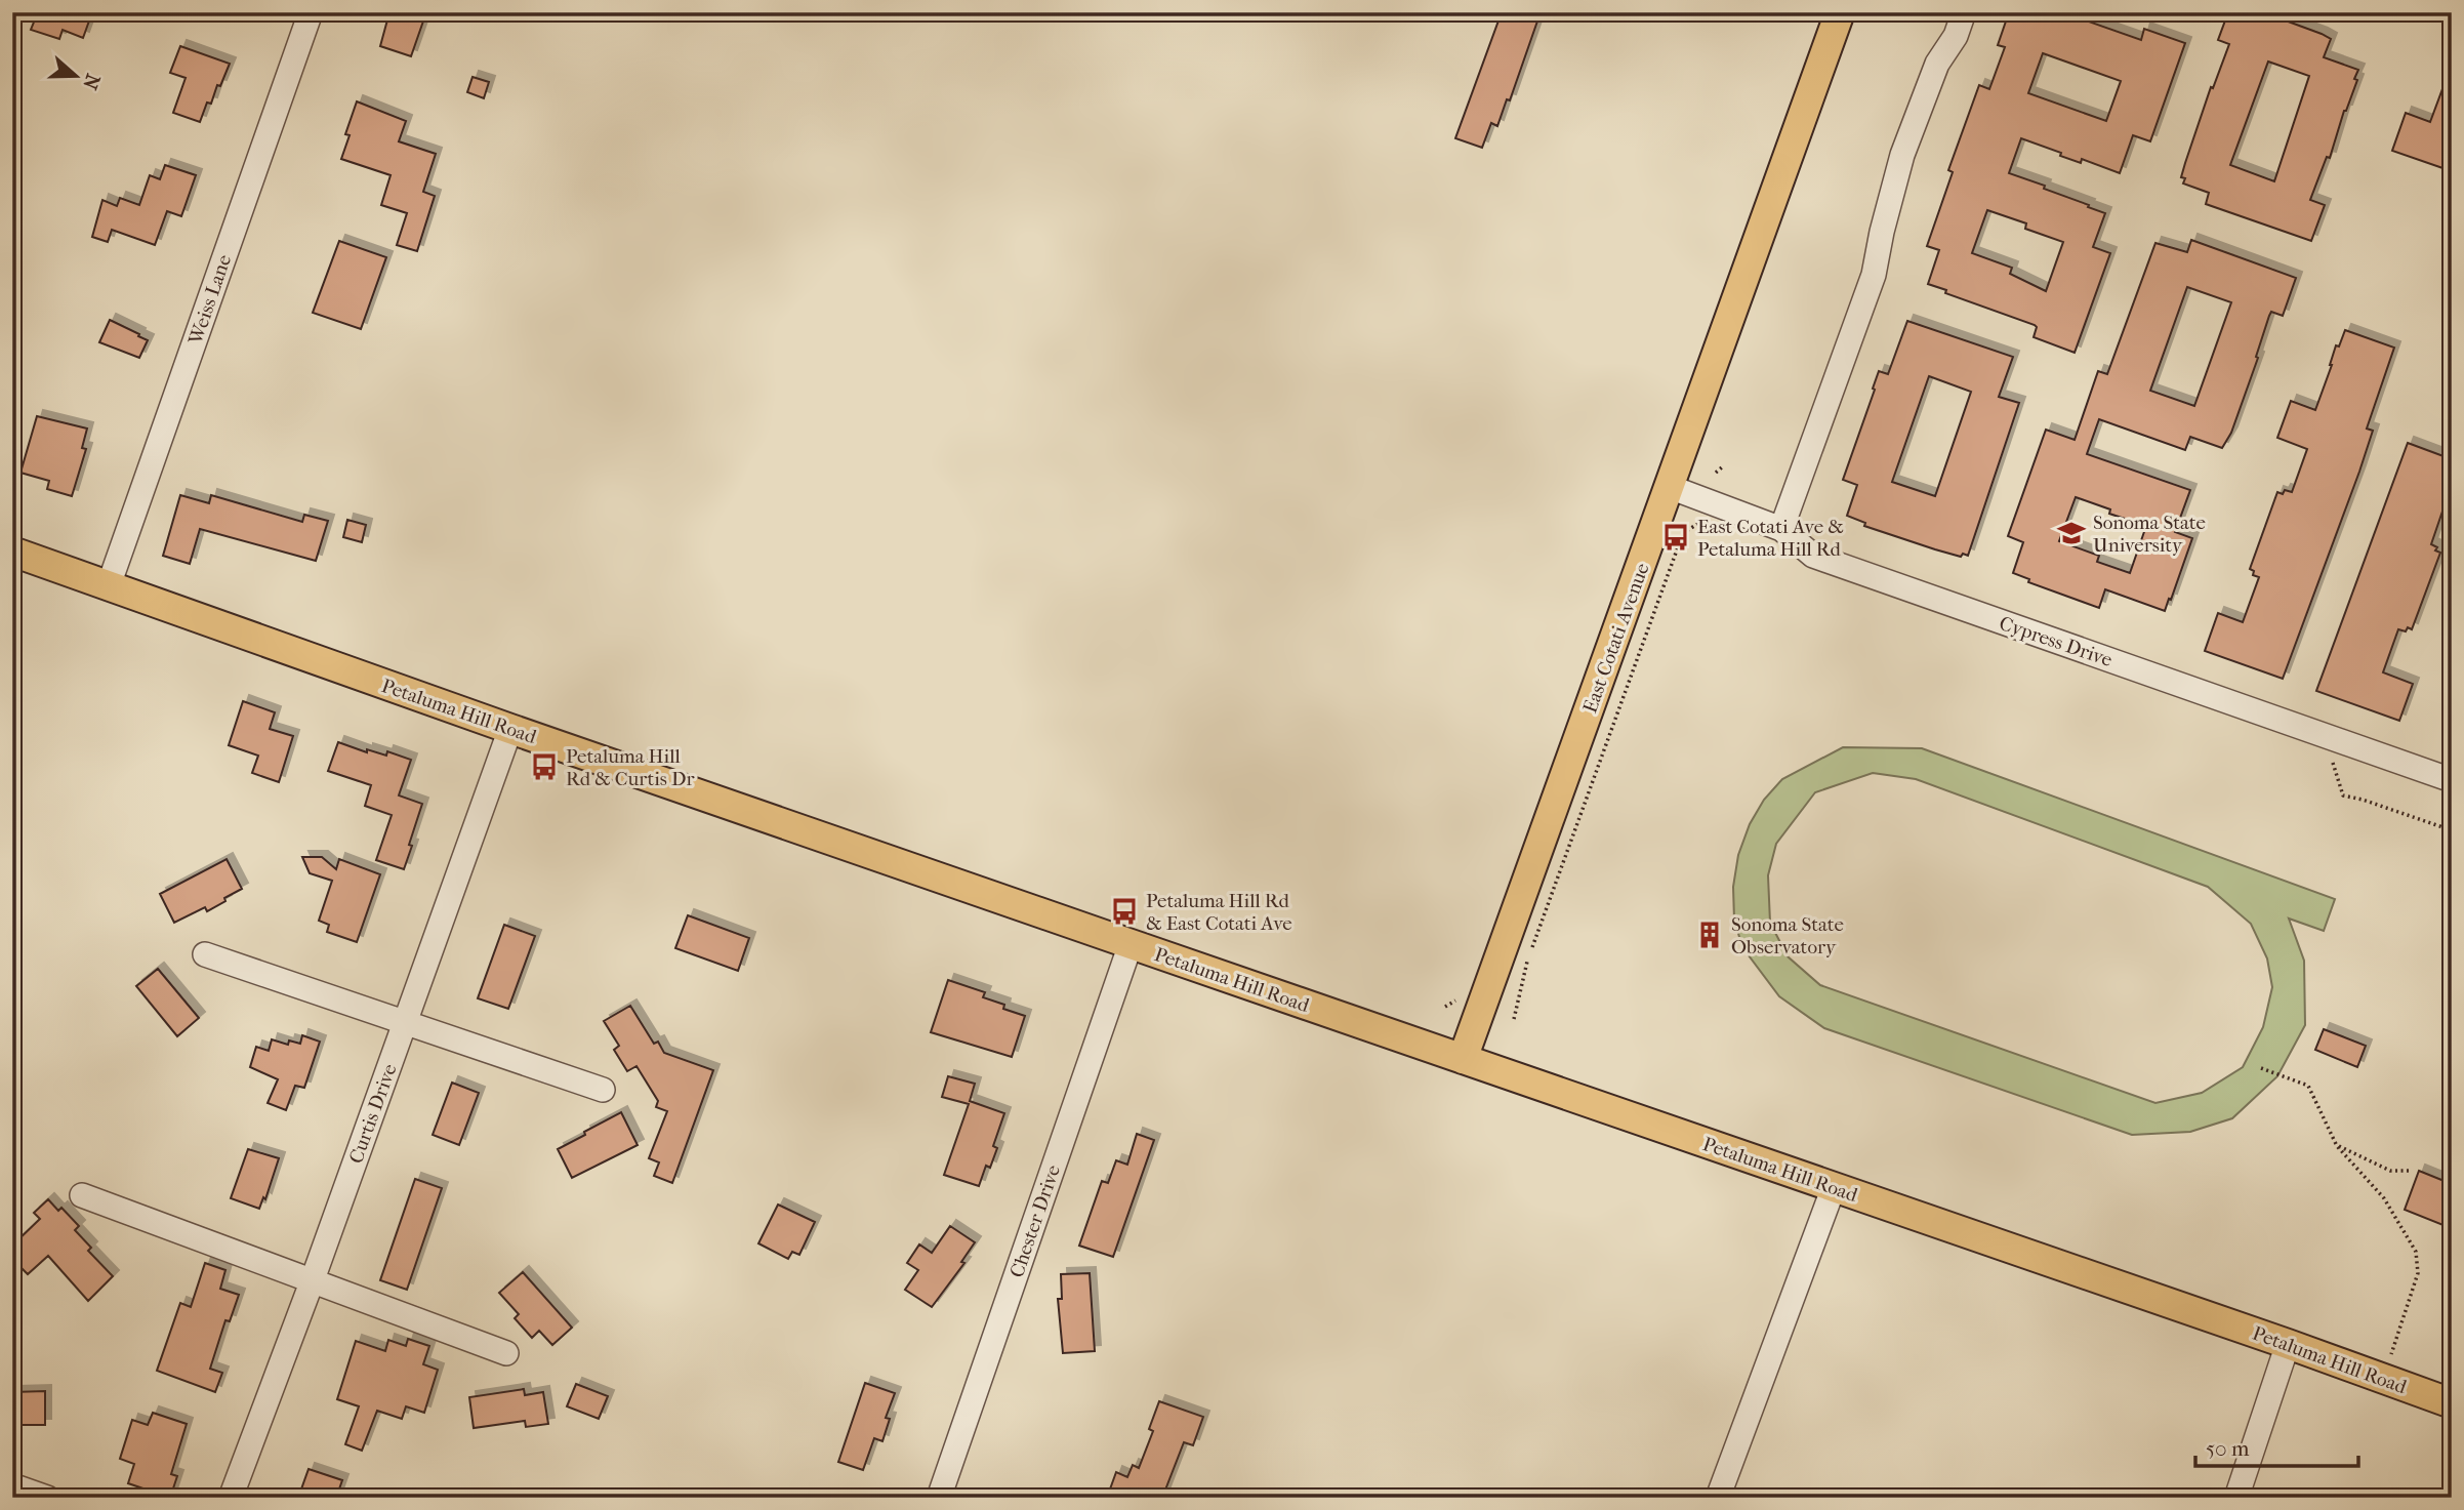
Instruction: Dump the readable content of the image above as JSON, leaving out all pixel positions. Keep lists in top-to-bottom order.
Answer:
{
  "streets": {
    "main road": ["East Cotati Avenue", "Petaluma Hill Road"],
    "street": [
      "Weiss Lane",
      "Cypress Drive",
      "Curtis Drive",
      "Chester Drive"
    ]
  },
  "crossings": [
    ["Weiss Lane", "Petaluma Hill Road"],
    ["East Cotati Avenue", "Cypress Drive"],
    ["East Cotati Avenue", "Petaluma Hill Road"],
    ["Petaluma Hill Road", "Curtis Drive"],
    ["Petaluma Hill Road", "Chester Drive"]
  ],
  "places": {
    "school or university": ["Sonoma State University"],
    "bus stop": ["East Cotati Ave & Petaluma Hill Rd", "Petaluma Hill Rd & Curtis Dr", "Petaluma Hill Rd & East Cotati Ave"],
    "building": ["Sonoma State Observatory"]
  },
  "scale_bar": "50 m",
  "north": "right"
}
